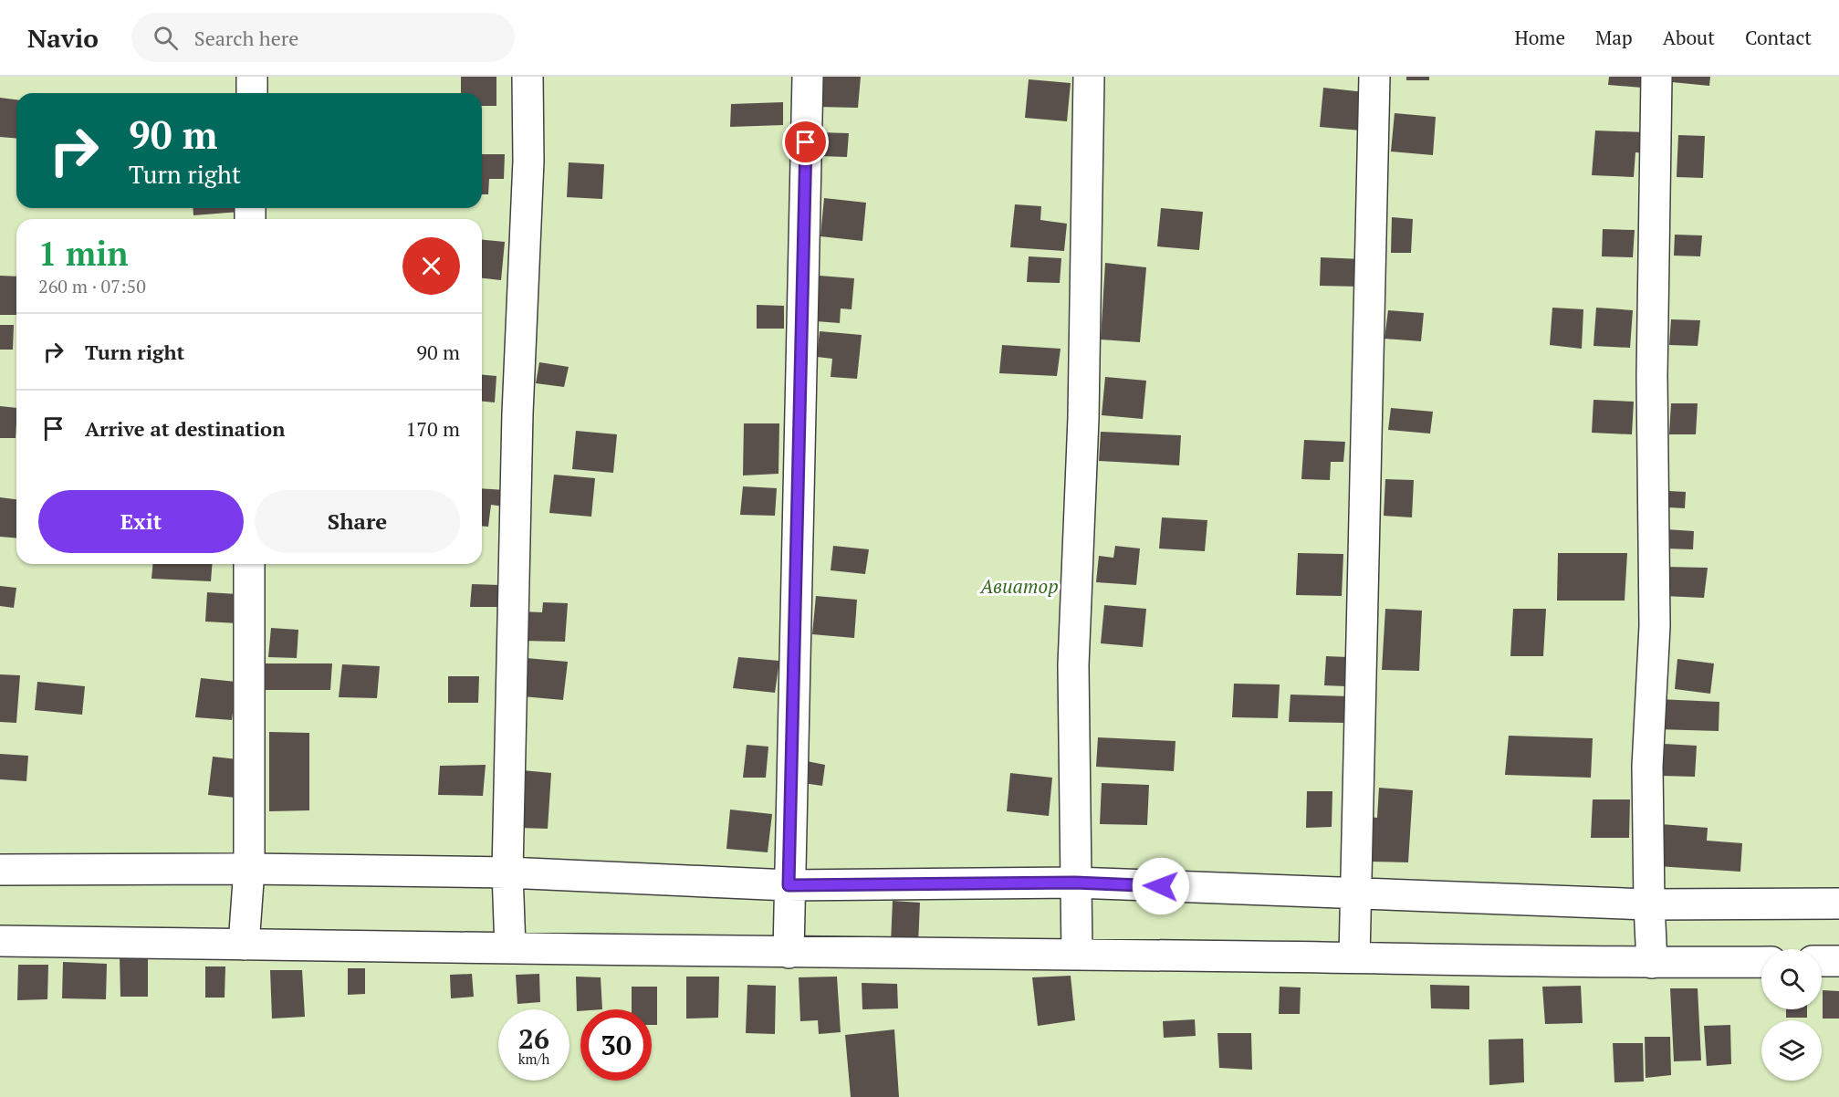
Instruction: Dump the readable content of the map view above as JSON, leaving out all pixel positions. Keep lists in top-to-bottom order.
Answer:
{
  "parks": ["Авиатор"],
  "page": {
    "header": "Navio",
    "search": "Search here",
    "nav": [
      "Home",
      "Map",
      "About",
      "Contact"
    ],
    "turn": ["90 m", "Turn right"],
    "heading": ["1 min", "260 m · 07:50"],
    "list": [
      {
        "name": "Turn right",
        "value": "90 m"
      },
      {
        "name": "Arrive at destination",
        "value": "170 m"
      }
    ],
    "buttons": ["Exit", "Share"],
    "speed": "26 km/h",
    "limit": "30"
  }
}
